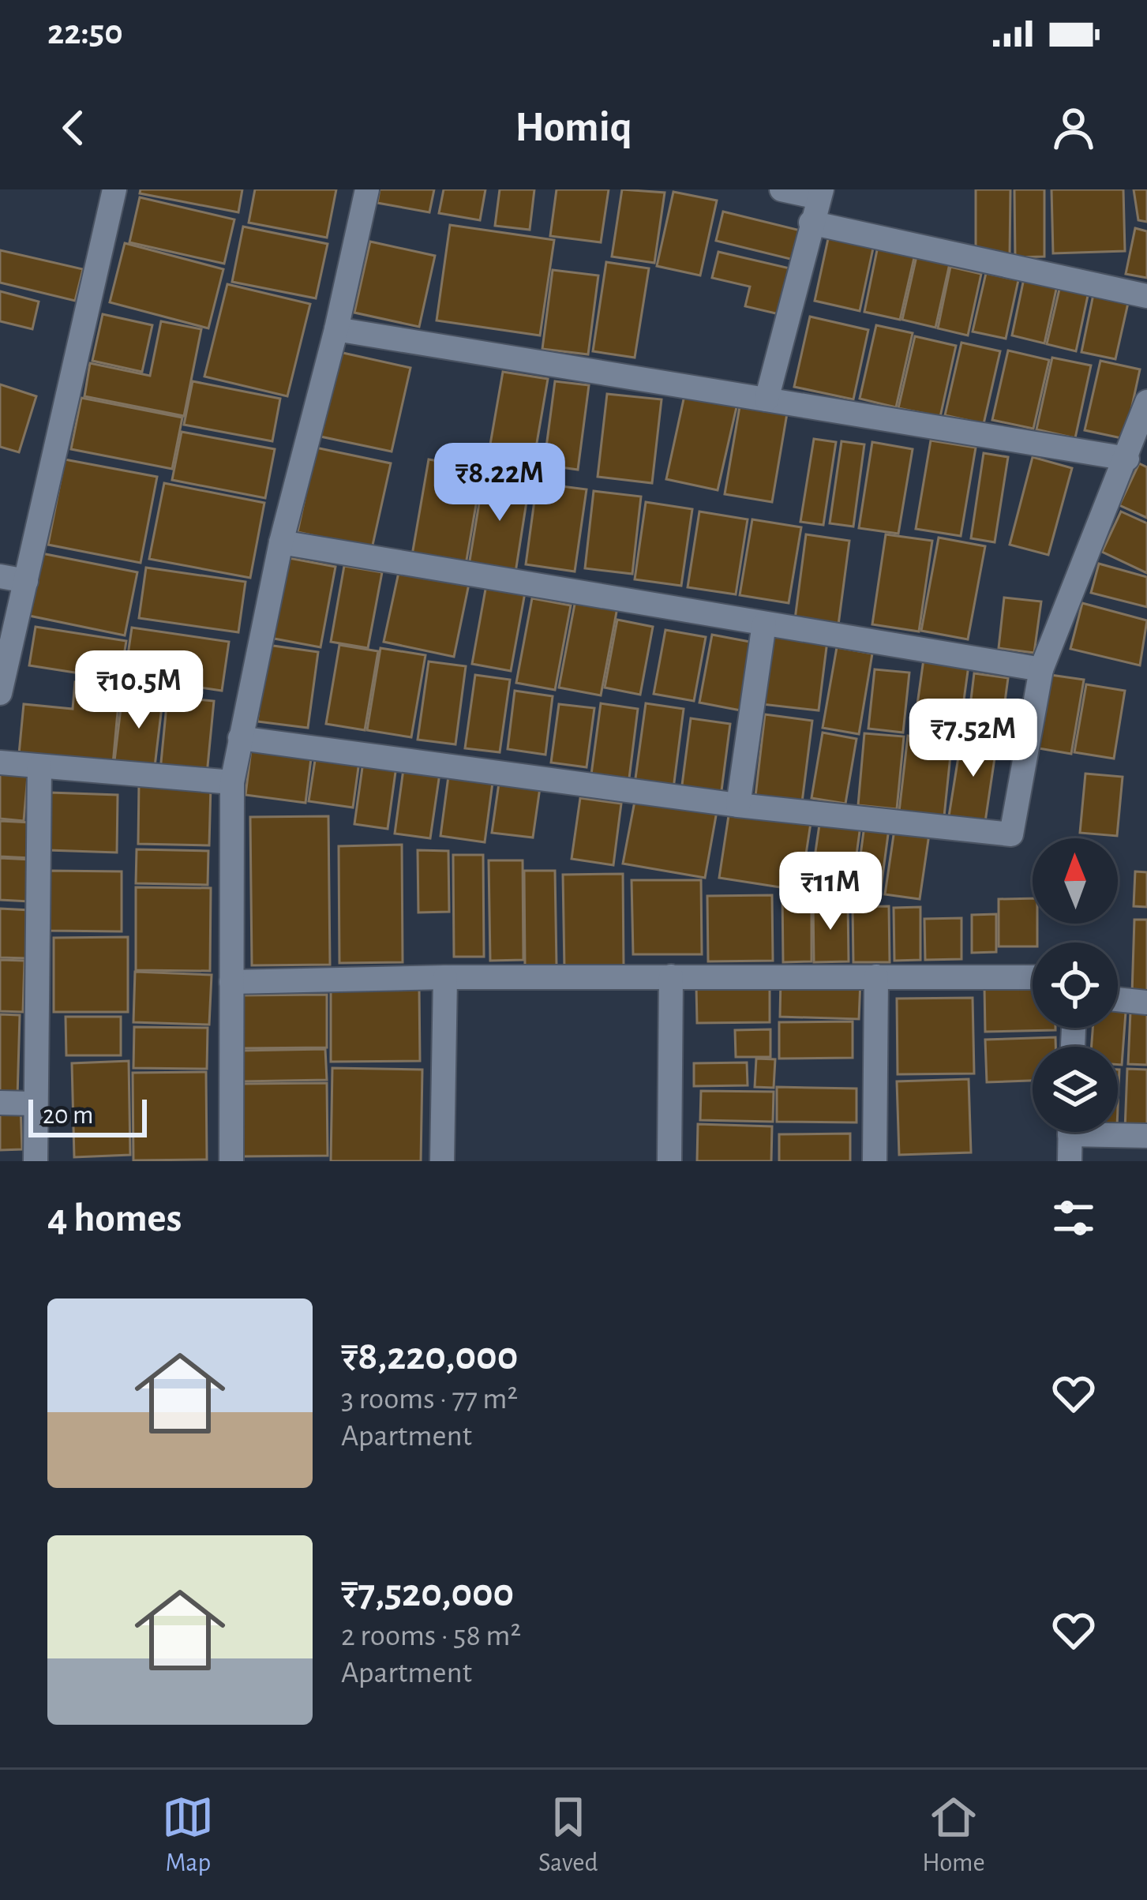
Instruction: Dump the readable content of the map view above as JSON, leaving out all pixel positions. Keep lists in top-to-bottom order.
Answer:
{
  "scale_bar": "20 m",
  "north": "top",
  "page": {
    "status": "22:50",
    "header": "Homiq",
    "price": [
      "₹8.22M",
      "₹10.5M",
      "₹7.52M",
      "₹11M"
    ],
    "scale": "20 m",
    "heading": "4 homes",
    "list": [
      {
        "name": "₹8,220,000",
        "note": "3 rooms · 77 m² · Apartment"
      },
      {
        "name": "₹7,520,000",
        "note": "2 rooms · 58 m² · Apartment"
      }
    ],
    "tabs": ["Map", "Saved", "Home"]
  }
}
